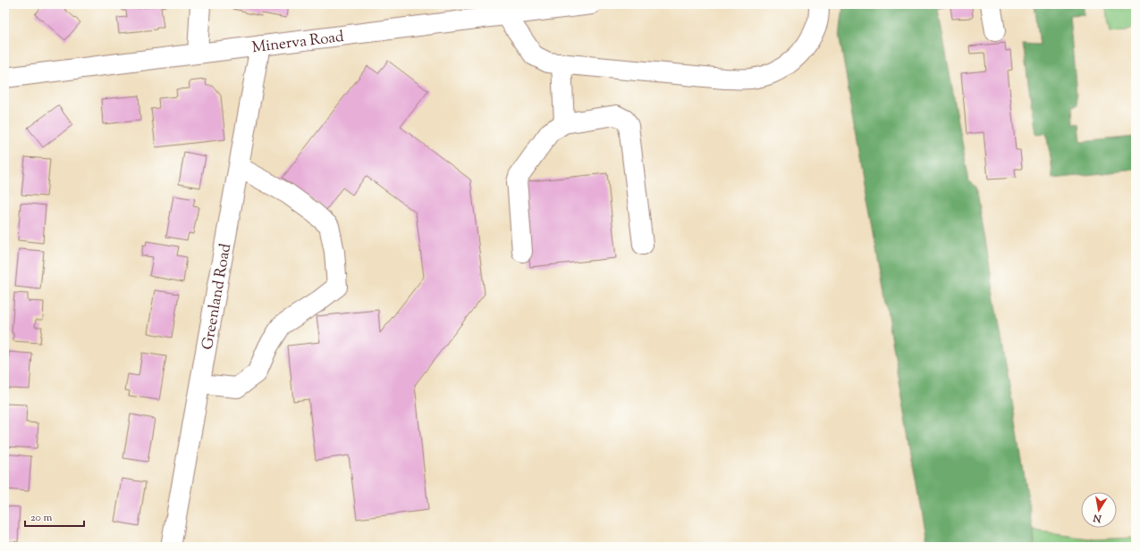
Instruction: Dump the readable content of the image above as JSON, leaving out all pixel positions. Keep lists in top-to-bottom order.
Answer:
{
  "streets": {
    "street": ["Minerva Road", "Greenland Road"]
  },
  "crossings": [
    ["Minerva Road", "Greenland Road"]
  ],
  "scale_bar": "20 m",
  "north": "bottom"
}
